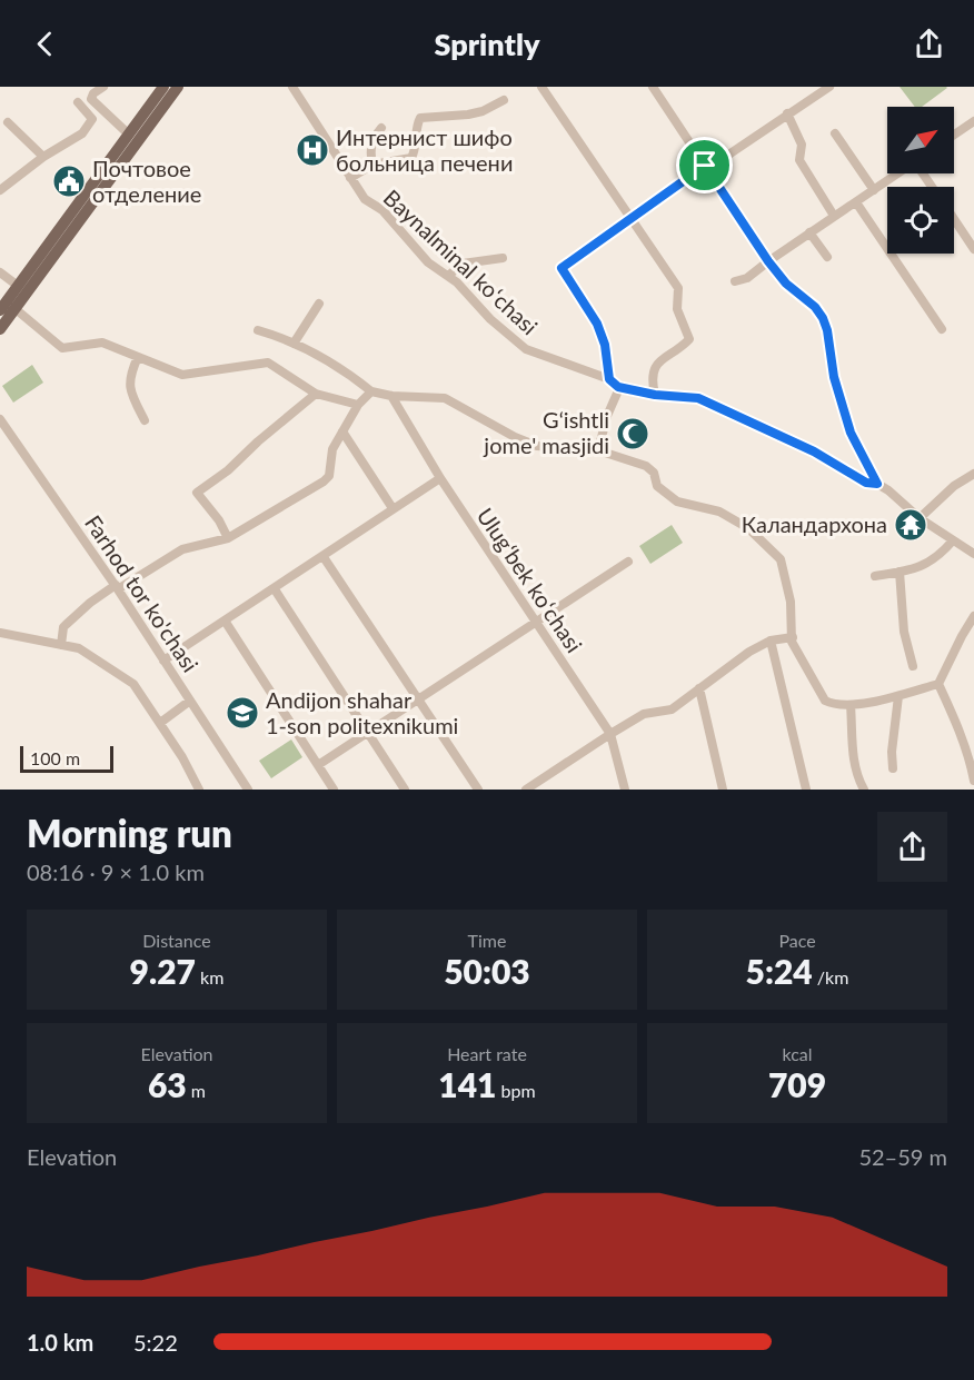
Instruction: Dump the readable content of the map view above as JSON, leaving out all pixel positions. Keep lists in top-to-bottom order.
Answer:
{
  "streets": {
    "street": ["Baynalminal koʻchasi", "Ulugʻbek koʻchasi", "Farhod tor ko'chasi"]
  },
  "places": {
    "hospital": ["Интернист шифо больница печени"],
    "public building": ["Почтовое отделение"],
    "mosque": ["Gʻishtli jome' masjidi"],
    "temple": ["Каландархона"],
    "school or university": ["Andijon shahar 1-son politexnikumi"]
  },
  "scale_bar": "100 m",
  "north": "top right",
  "page": {
    "header": "Sprintly",
    "scale": "100 m",
    "heading": ["Morning run", "08:16 · 9 × 1.0 km"],
    "stats": [
      ["Distance", "9.27 km"],
      ["Time", "50:03"],
      ["Pace", "5:24 /km"],
      ["Elevation", "63 m"],
      ["Heart rate", "141 bpm"],
      ["kcal", "709"]
    ],
    "chart": ["Elevation", "52–59 m"],
    "list": [
      {
        "name": "1.0 km",
        "note": "5:22"
      }
    ]
  }
}
